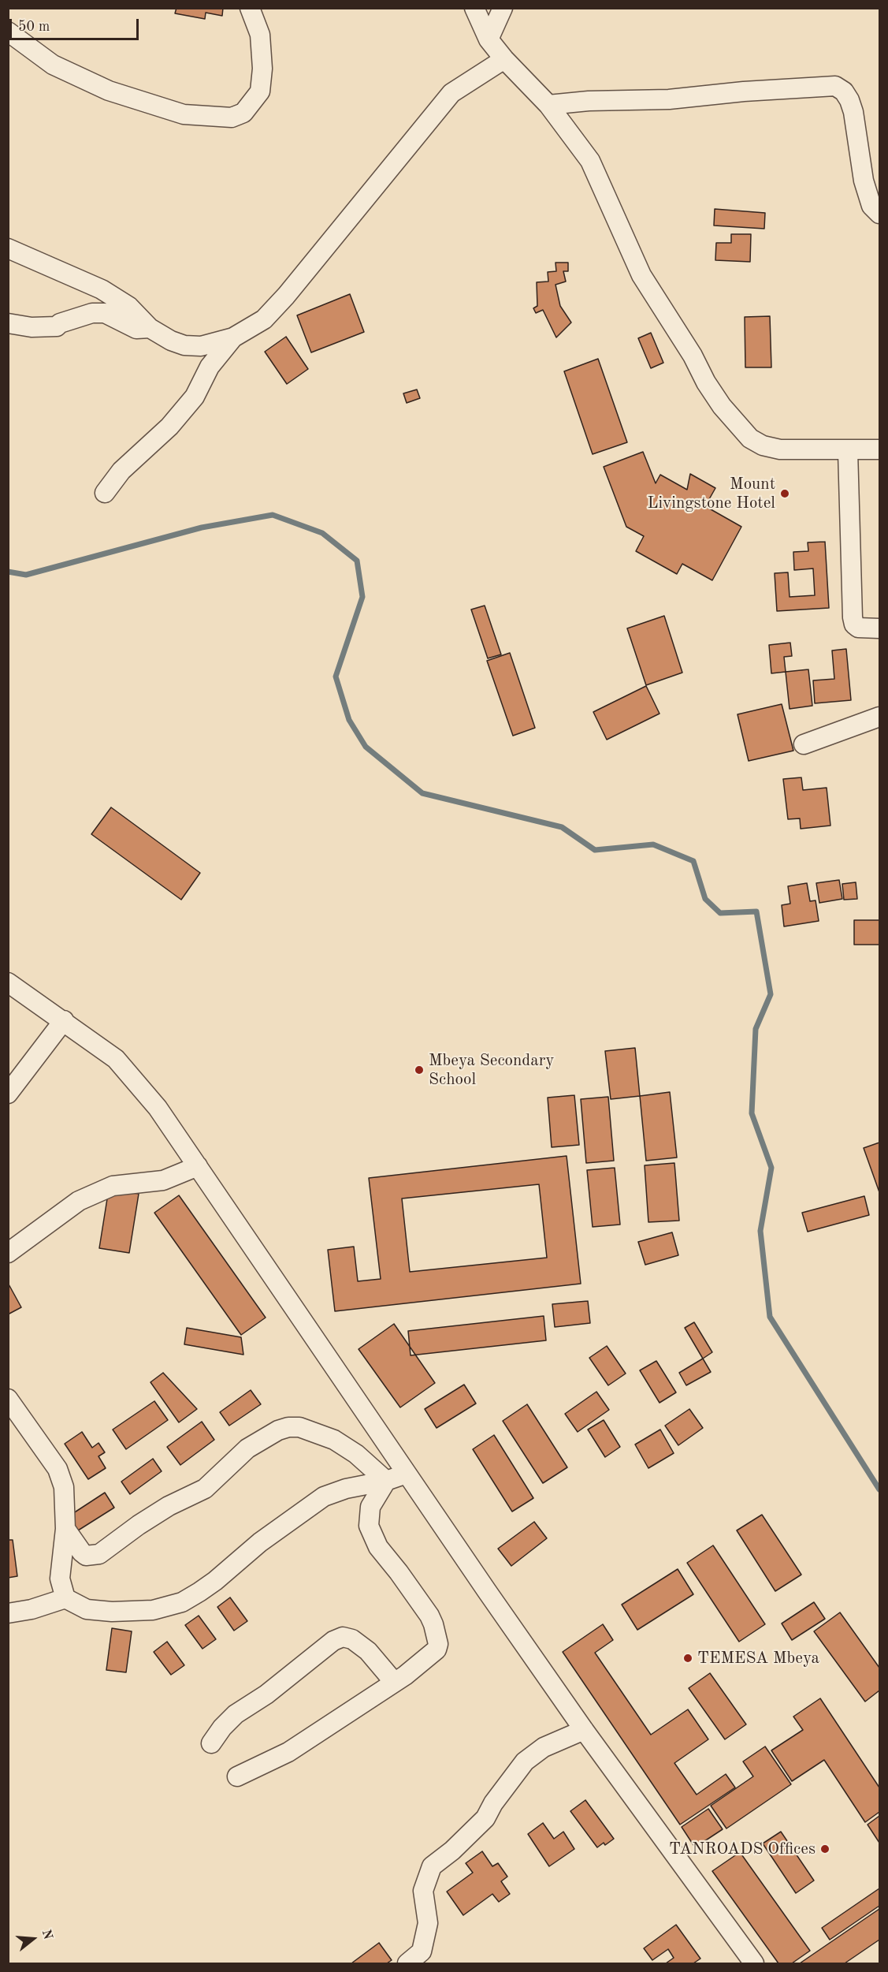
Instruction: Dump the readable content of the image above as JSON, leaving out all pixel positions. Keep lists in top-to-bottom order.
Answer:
{
  "places": [
    "Mount Livingstone Hotel",
    "Mbeya Secondary School",
    "TEMESA Mbeya",
    "TANROADS Offices"
  ],
  "scale_bar": "50 m",
  "north": "right"
}
